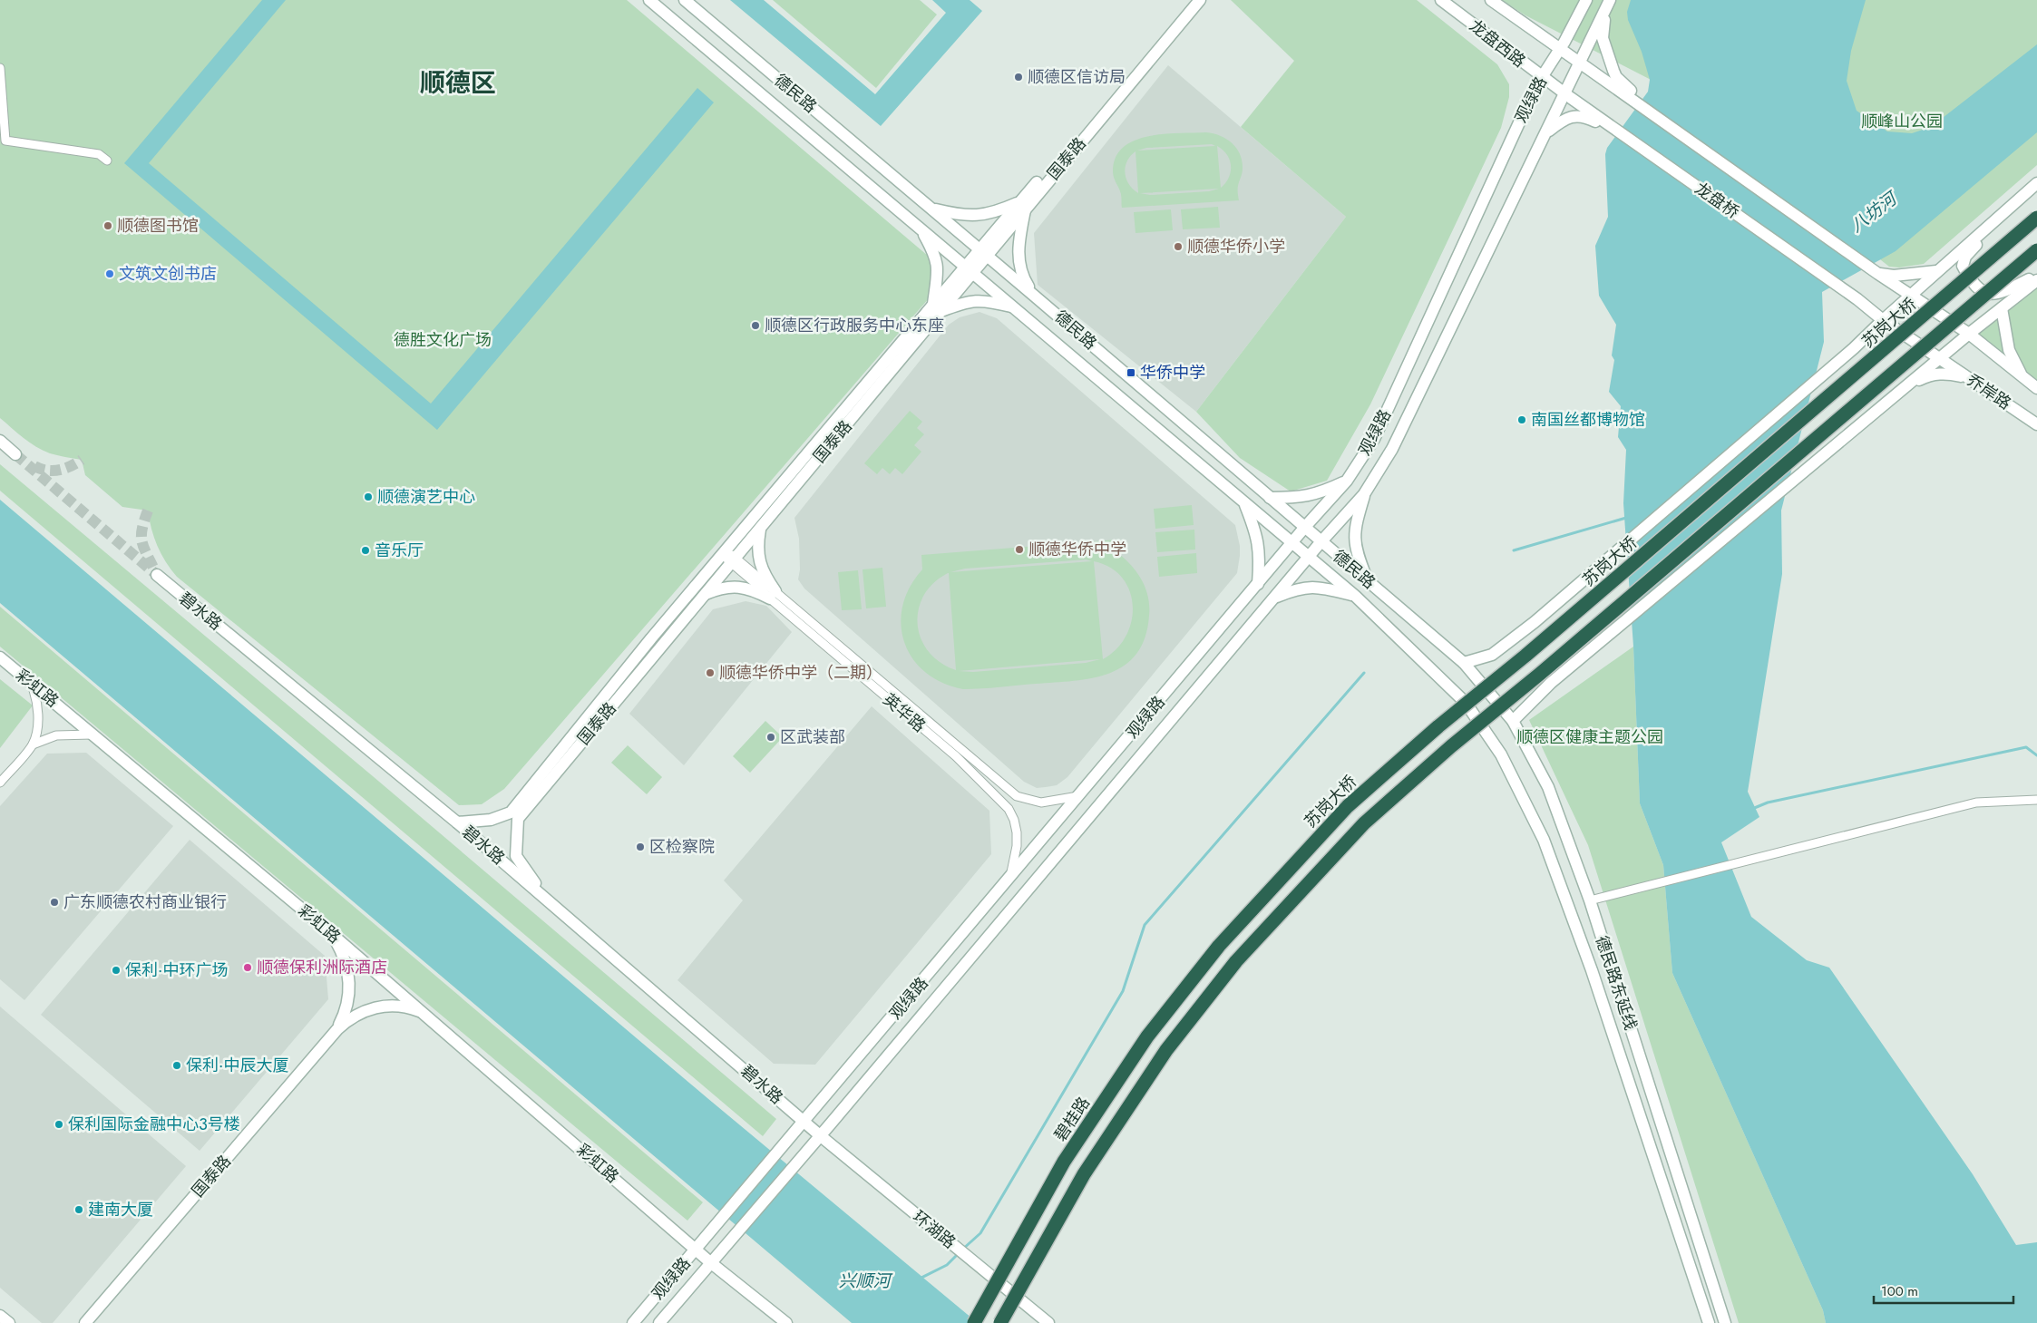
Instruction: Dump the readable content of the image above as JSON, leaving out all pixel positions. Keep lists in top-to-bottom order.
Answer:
{
  "streets": {
    "highway": ["苏岗大桥", "碧桂路"],
    "main road": [
      "龙盘西路",
      "德民路",
      "观绿路",
      "国泰路",
      "龙盘桥",
      "乔岸路",
      "碧水路",
      "彩虹路",
      "德民路东延线",
      "环湖路"
    ],
    "street": ["英华路"]
  },
  "crossings": [
    ["龙盘西路", "观绿路"],
    ["龙盘西路", "龙盘桥"],
    ["德民路", "观绿路"],
    ["德民路", "国泰路"],
    ["德民路", "德民路东延线"],
    ["观绿路", "龙盘桥"],
    ["观绿路", "碧水路"],
    ["观绿路", "彩虹路"],
    ["观绿路", "英华路"],
    ["观绿路", "德民路东延线"],
    ["观绿路", "环湖路"],
    ["国泰路", "碧水路"],
    ["国泰路", "彩虹路"],
    ["国泰路", "英华路"],
    ["国泰路", "德民路东延线"],
    ["龙盘桥", "乔岸路"],
    ["苏岗大桥", "碧桂路"],
    ["碧水路", "环湖路"]
  ],
  "districts": ["顺德区"],
  "water": ["八坊河", "兴顺河"],
  "parks": ["顺峰山公园", "德胜文化广场", "顺德区健康主题公园"],
  "places": {
    "other": [
      "顺德区信访局",
      "顺德图书馆",
      "顺德华侨小学",
      "文筑文创书店",
      "顺德区行政服务中心东座",
      "南国丝都博物馆",
      "顺德演艺中心",
      "顺德华侨中学",
      "音乐厅",
      "顺德华侨中学（二期）",
      "区武装部",
      "区检察院",
      "广东顺德农村商业银行",
      "顺德保利洲际酒店",
      "保利·中环广场",
      "保利·中辰大厦",
      "保利国际金融中心3号楼",
      "建南大厦"
    ],
    "transit": ["华侨中学"]
  },
  "scale_bar": "100 m"
}
